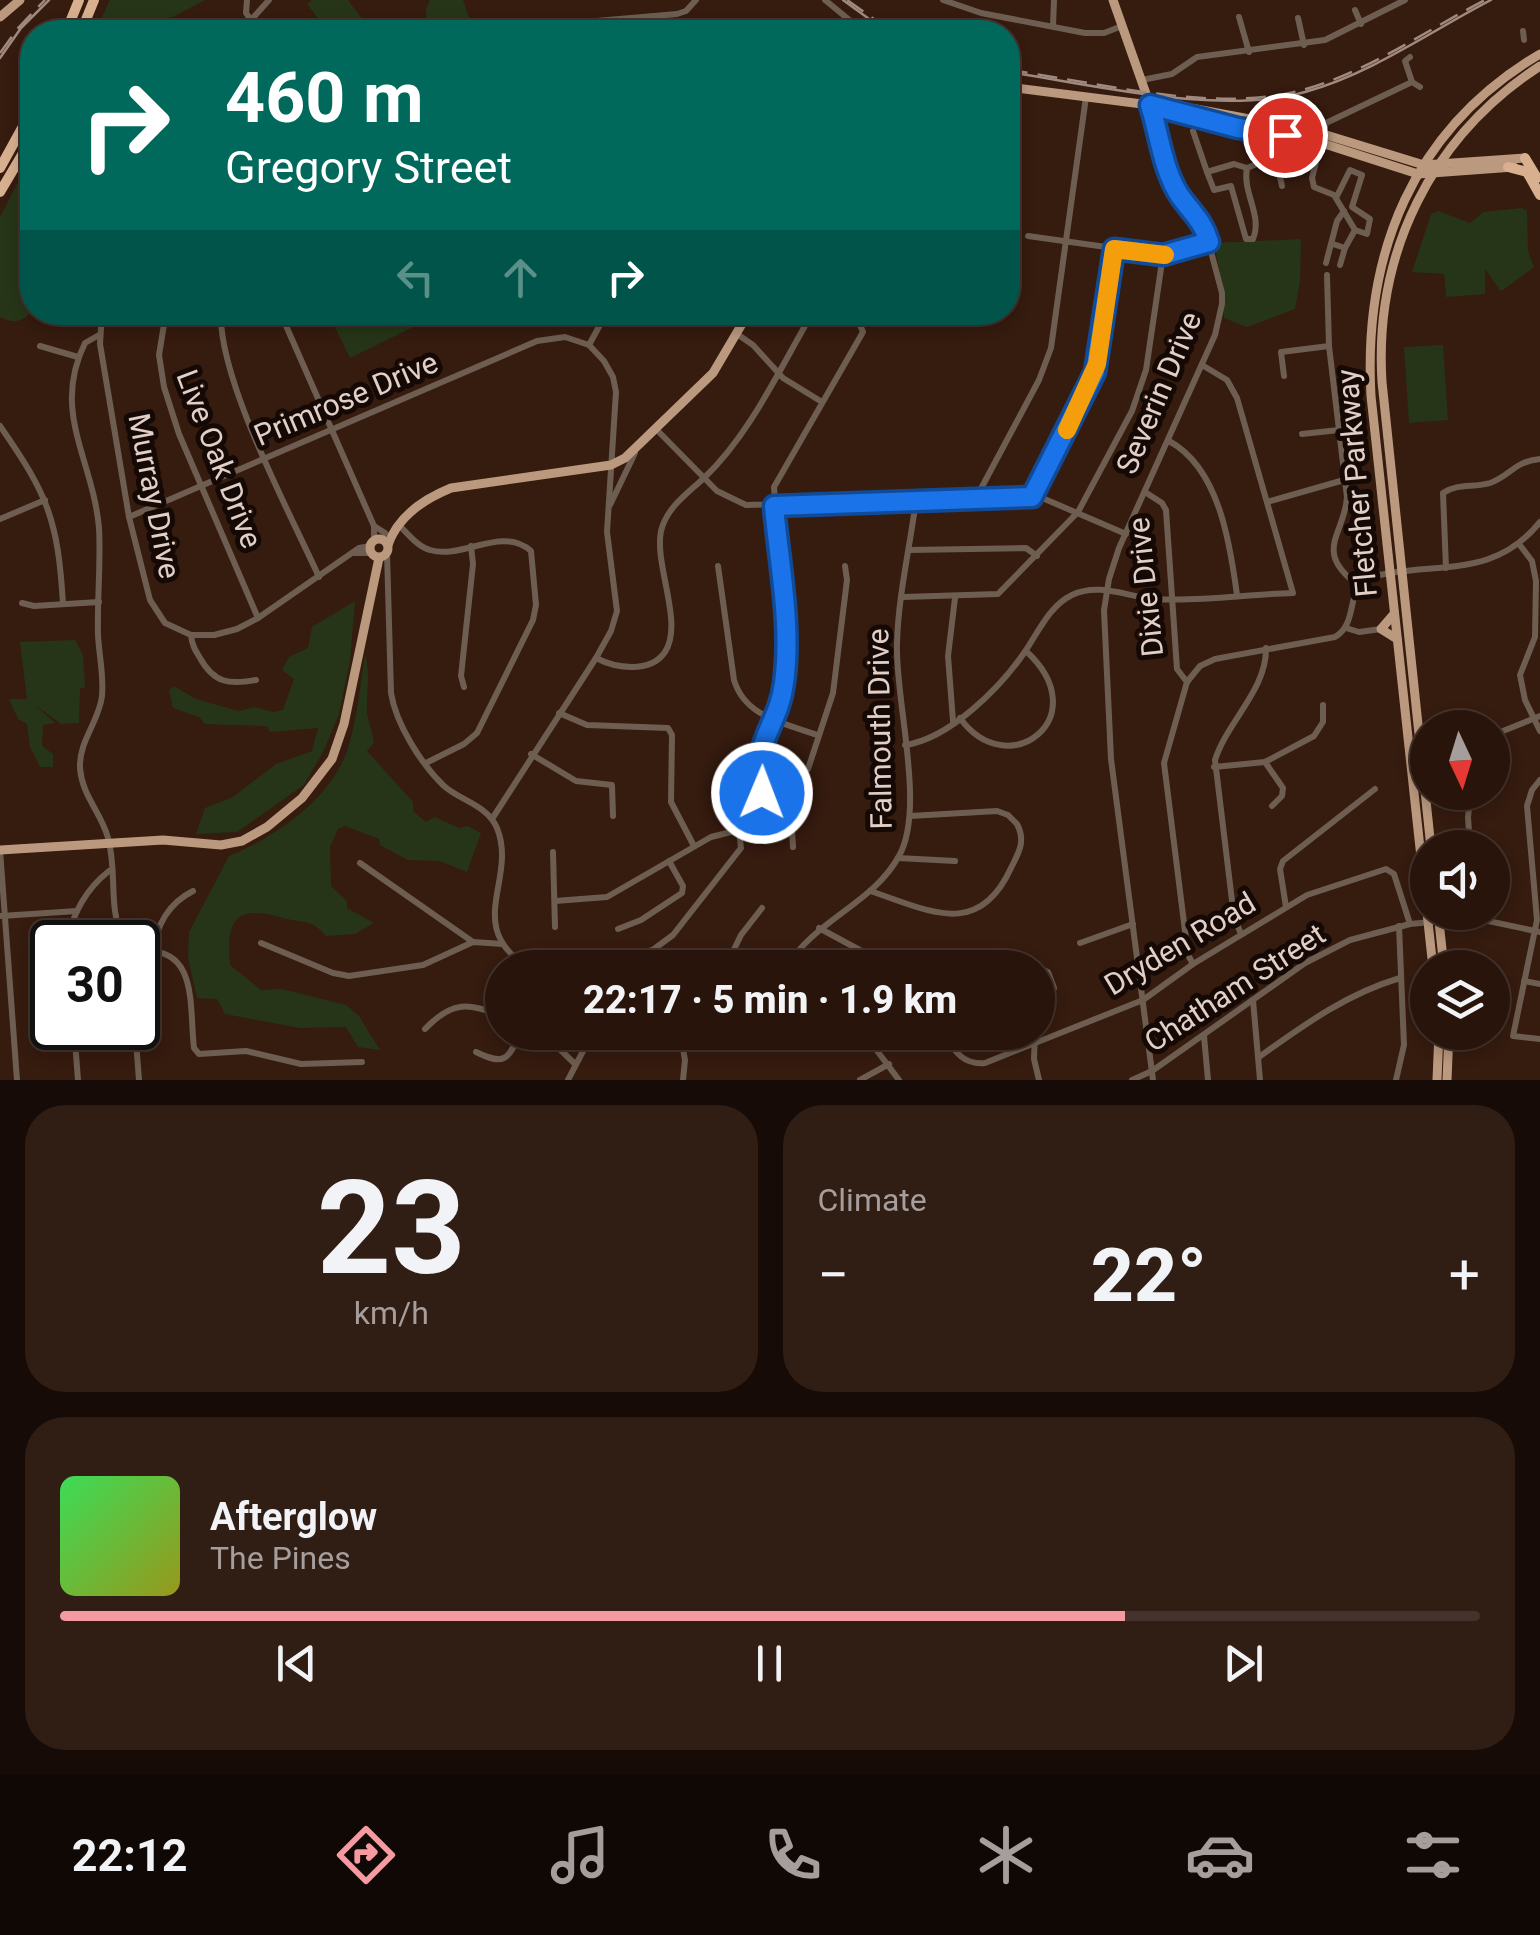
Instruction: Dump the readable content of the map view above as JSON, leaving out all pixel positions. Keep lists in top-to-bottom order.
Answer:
{
  "streets": {
    "main road": ["Severin Drive", "Fletcher Parkway"],
    "street": [
      "Primrose Drive",
      "Live Oak Drive",
      "Murray Drive",
      "Dixie Drive",
      "Falmouth Drive",
      "Dryden Road",
      "Chatham Street"
    ]
  },
  "crossings": [
    ["Severin Drive", "Dixie Drive"],
    ["Severin Drive", "Dryden Road"],
    ["Severin Drive", "Chatham Street"],
    ["Primrose Drive", "Live Oak Drive"],
    ["Primrose Drive", "Murray Drive"],
    ["Dryden Road", "Chatham Street"]
  ],
  "north": "bottom",
  "page": {
    "turn": ["460 m", "Gregory Street"],
    "limit": "30",
    "trip": "22:17 · 5 min · 1.9 km",
    "tile": [
      ["23", "km/h"],
      "Climate"
    ],
    "heat": ["−", "22°", "+"],
    "song": ["Afterglow", "The Pines"],
    "tabs": "22:12"
  }
}
